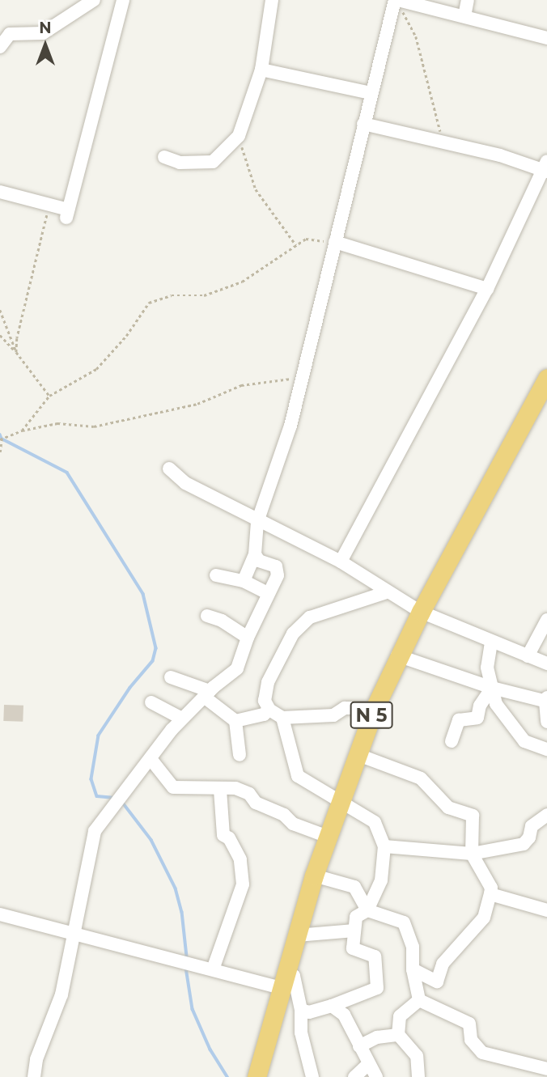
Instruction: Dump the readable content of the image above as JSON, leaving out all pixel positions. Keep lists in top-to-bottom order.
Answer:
{
  "streets": {
    "highway": ["N 5"]
  },
  "north": "top"
}
